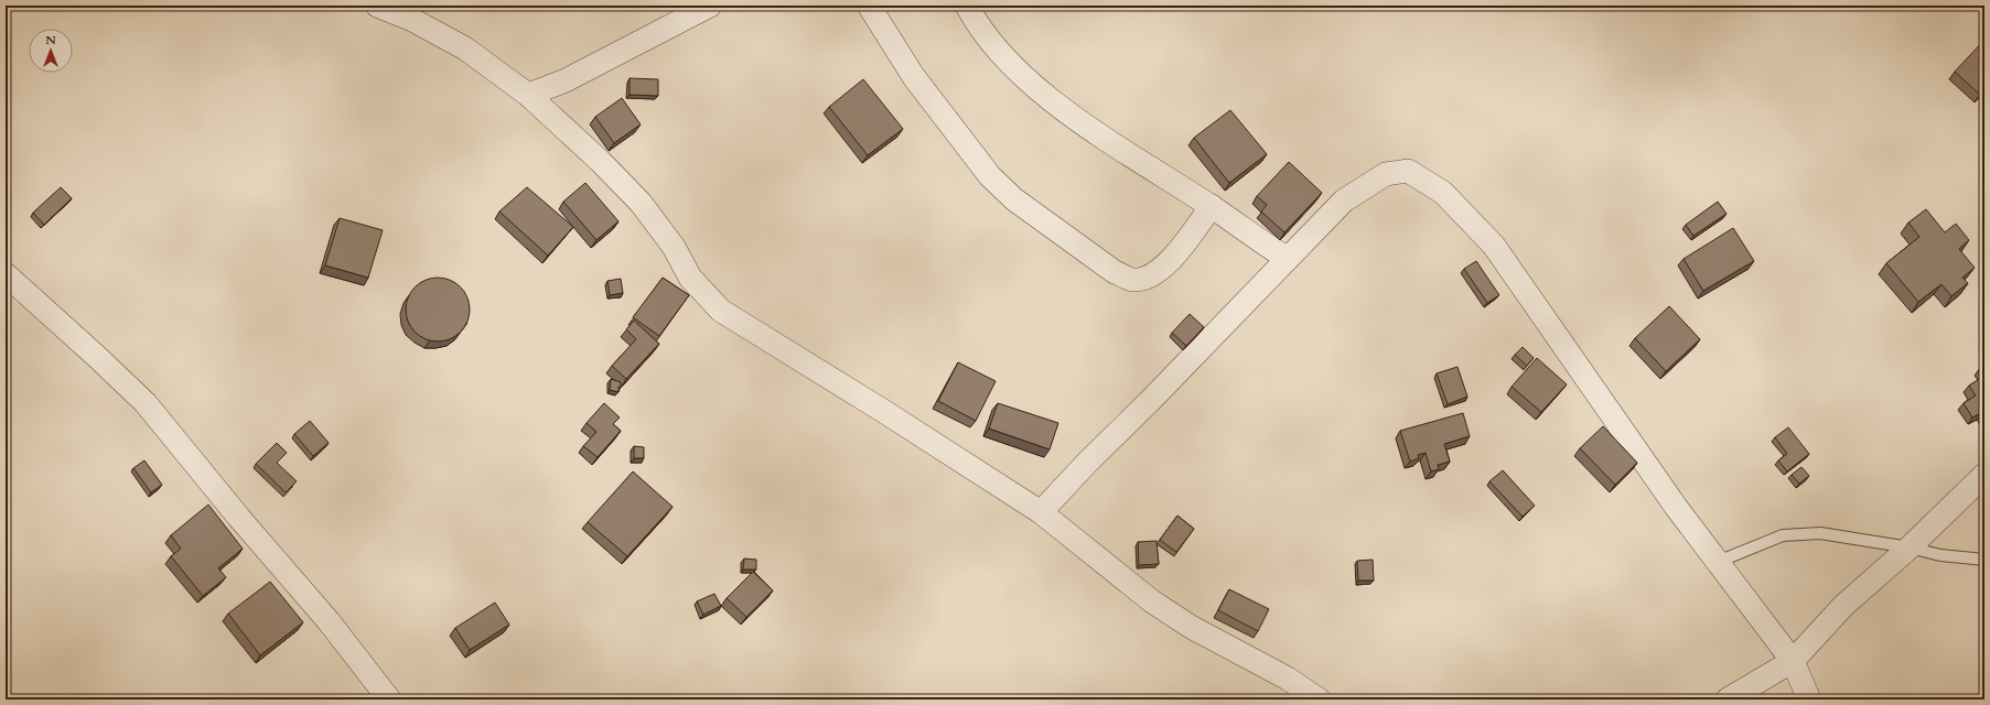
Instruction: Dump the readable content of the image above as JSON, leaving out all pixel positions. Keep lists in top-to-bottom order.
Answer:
{
  "north": "top"
}
